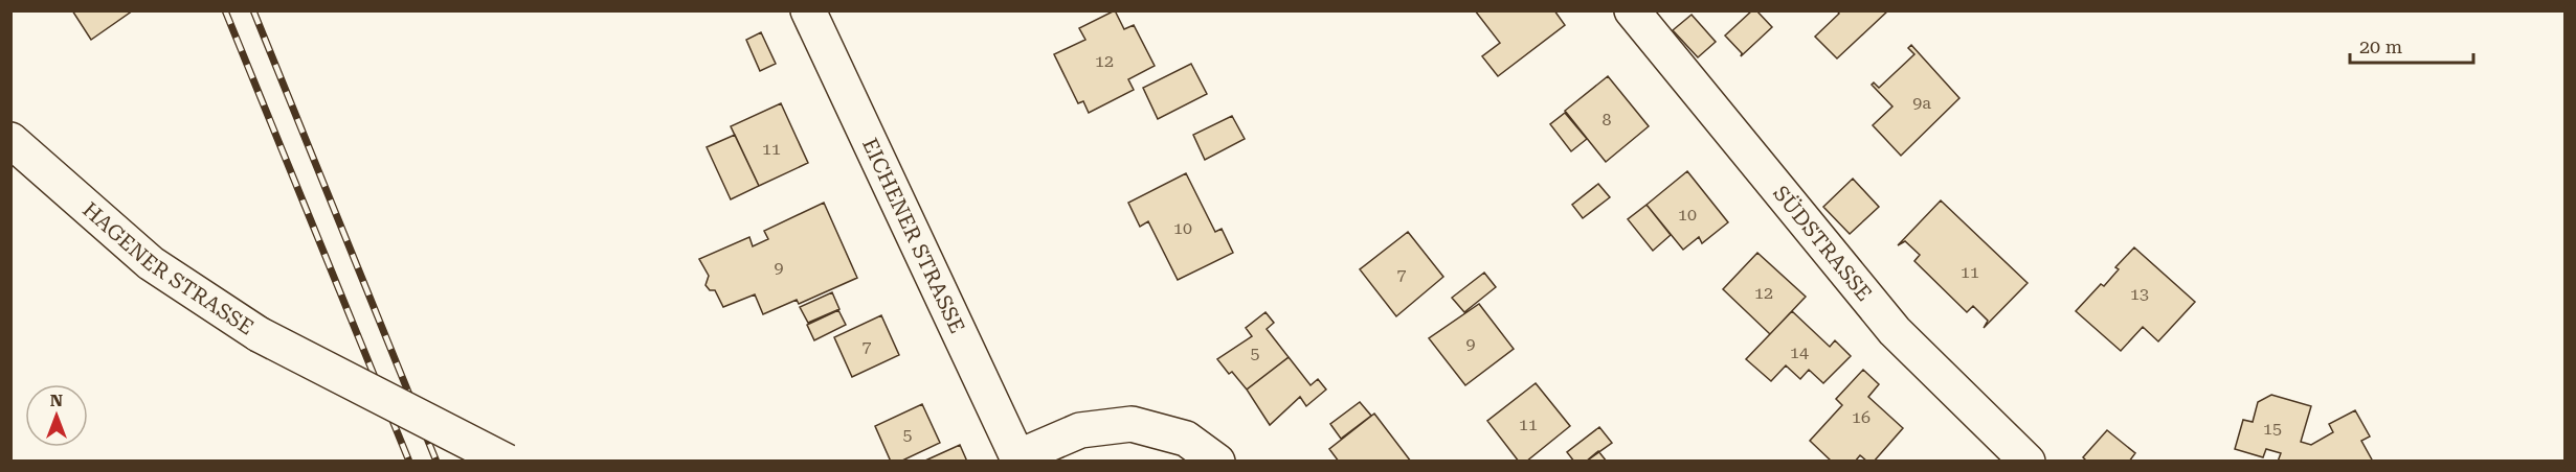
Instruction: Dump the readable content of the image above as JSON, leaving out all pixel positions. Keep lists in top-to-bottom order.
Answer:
{
  "streets": {
    "street": ["EICHENER STRASSE", "SÜDSTRASSE", "HAGENER STRASSE"]
  },
  "house_numbers": [
    "12",
    "9a",
    "8",
    "11",
    "10",
    "10",
    "9",
    "11",
    "7",
    "12",
    "13",
    "9",
    "7",
    "14",
    "5",
    "16",
    "11",
    "15",
    "5"
  ],
  "scale_bar": "20 m",
  "north": "top"
}
